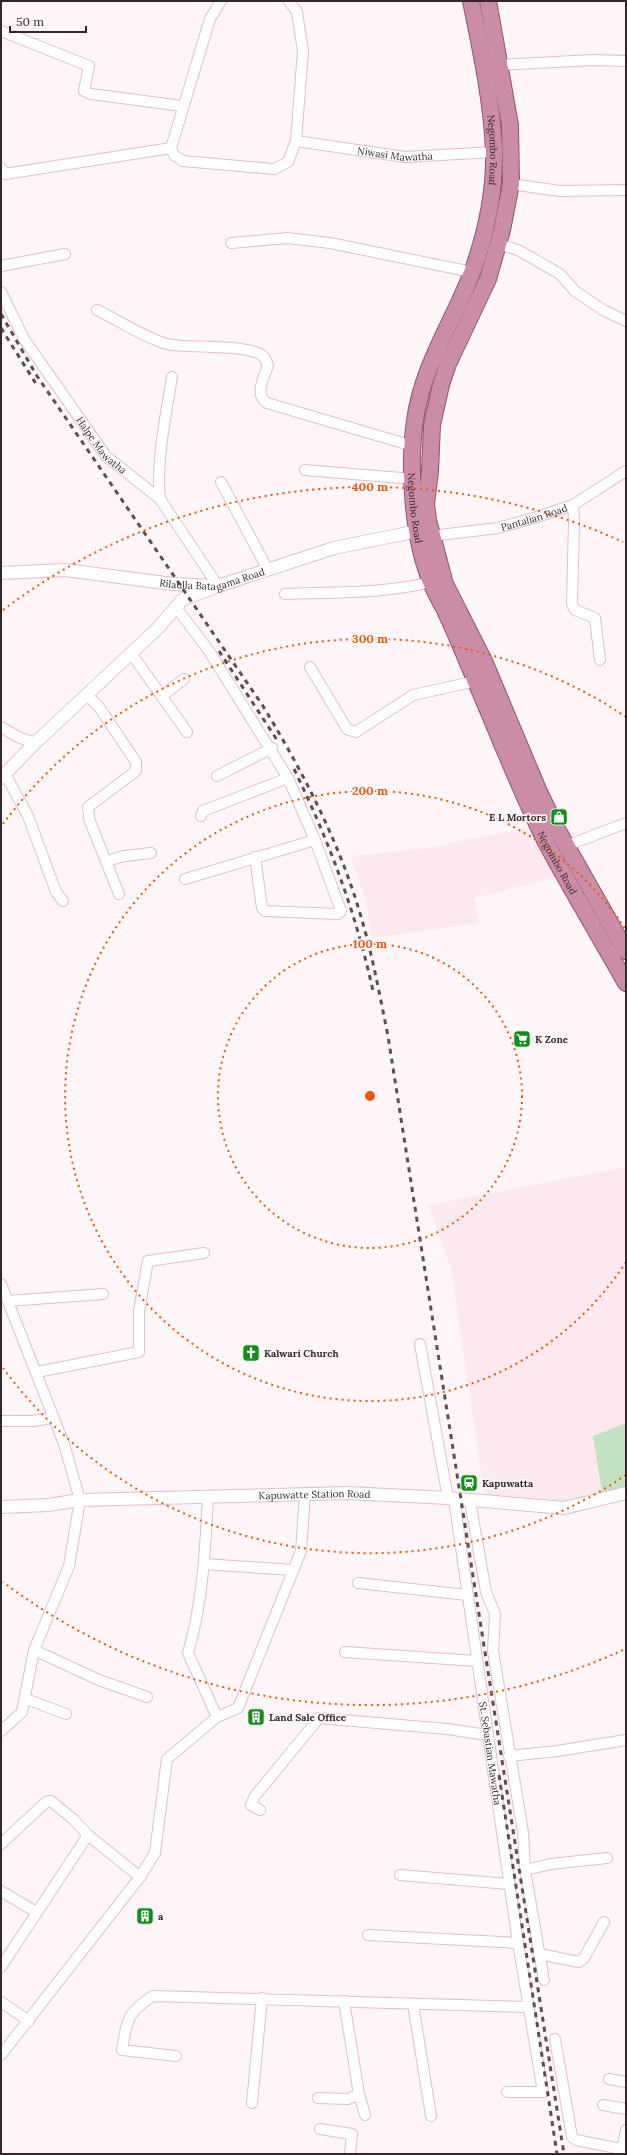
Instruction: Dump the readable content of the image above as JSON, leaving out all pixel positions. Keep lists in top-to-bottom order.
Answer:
{
  "streets": {
    "highway": ["Negombo Road"],
    "street": [
      "Niwasi Mawatha",
      "Halpe Mawatha",
      "Pantalian Road",
      "Rilaulla Batagama Road",
      "Kapuwatte Station Road",
      "St. Sebastian Mawatha"
    ]
  },
  "crossings": [
    ["Negombo Road", "Niwasi Mawatha"],
    ["Negombo Road", "Pantalian Road"],
    ["Negombo Road", "Rilaulla Batagama Road"],
    ["Halpe Mawatha", "Rilaulla Batagama Road"],
    ["Pantalian Road", "Rilaulla Batagama Road"],
    ["Kapuwatte Station Road", "St. Sebastian Mawatha"]
  ],
  "places": {
    "shop": ["E L Mortors"],
    "supermarket": ["K Zone"],
    "church": ["Kalwari Church"],
    "station": ["Kapuwatta"],
    "building": ["Land Sale Office", "a"]
  },
  "scale_bar": "50 m",
  "rings": [
    "400 m",
    "300 m",
    "200 m",
    "100 m"
  ]
}
